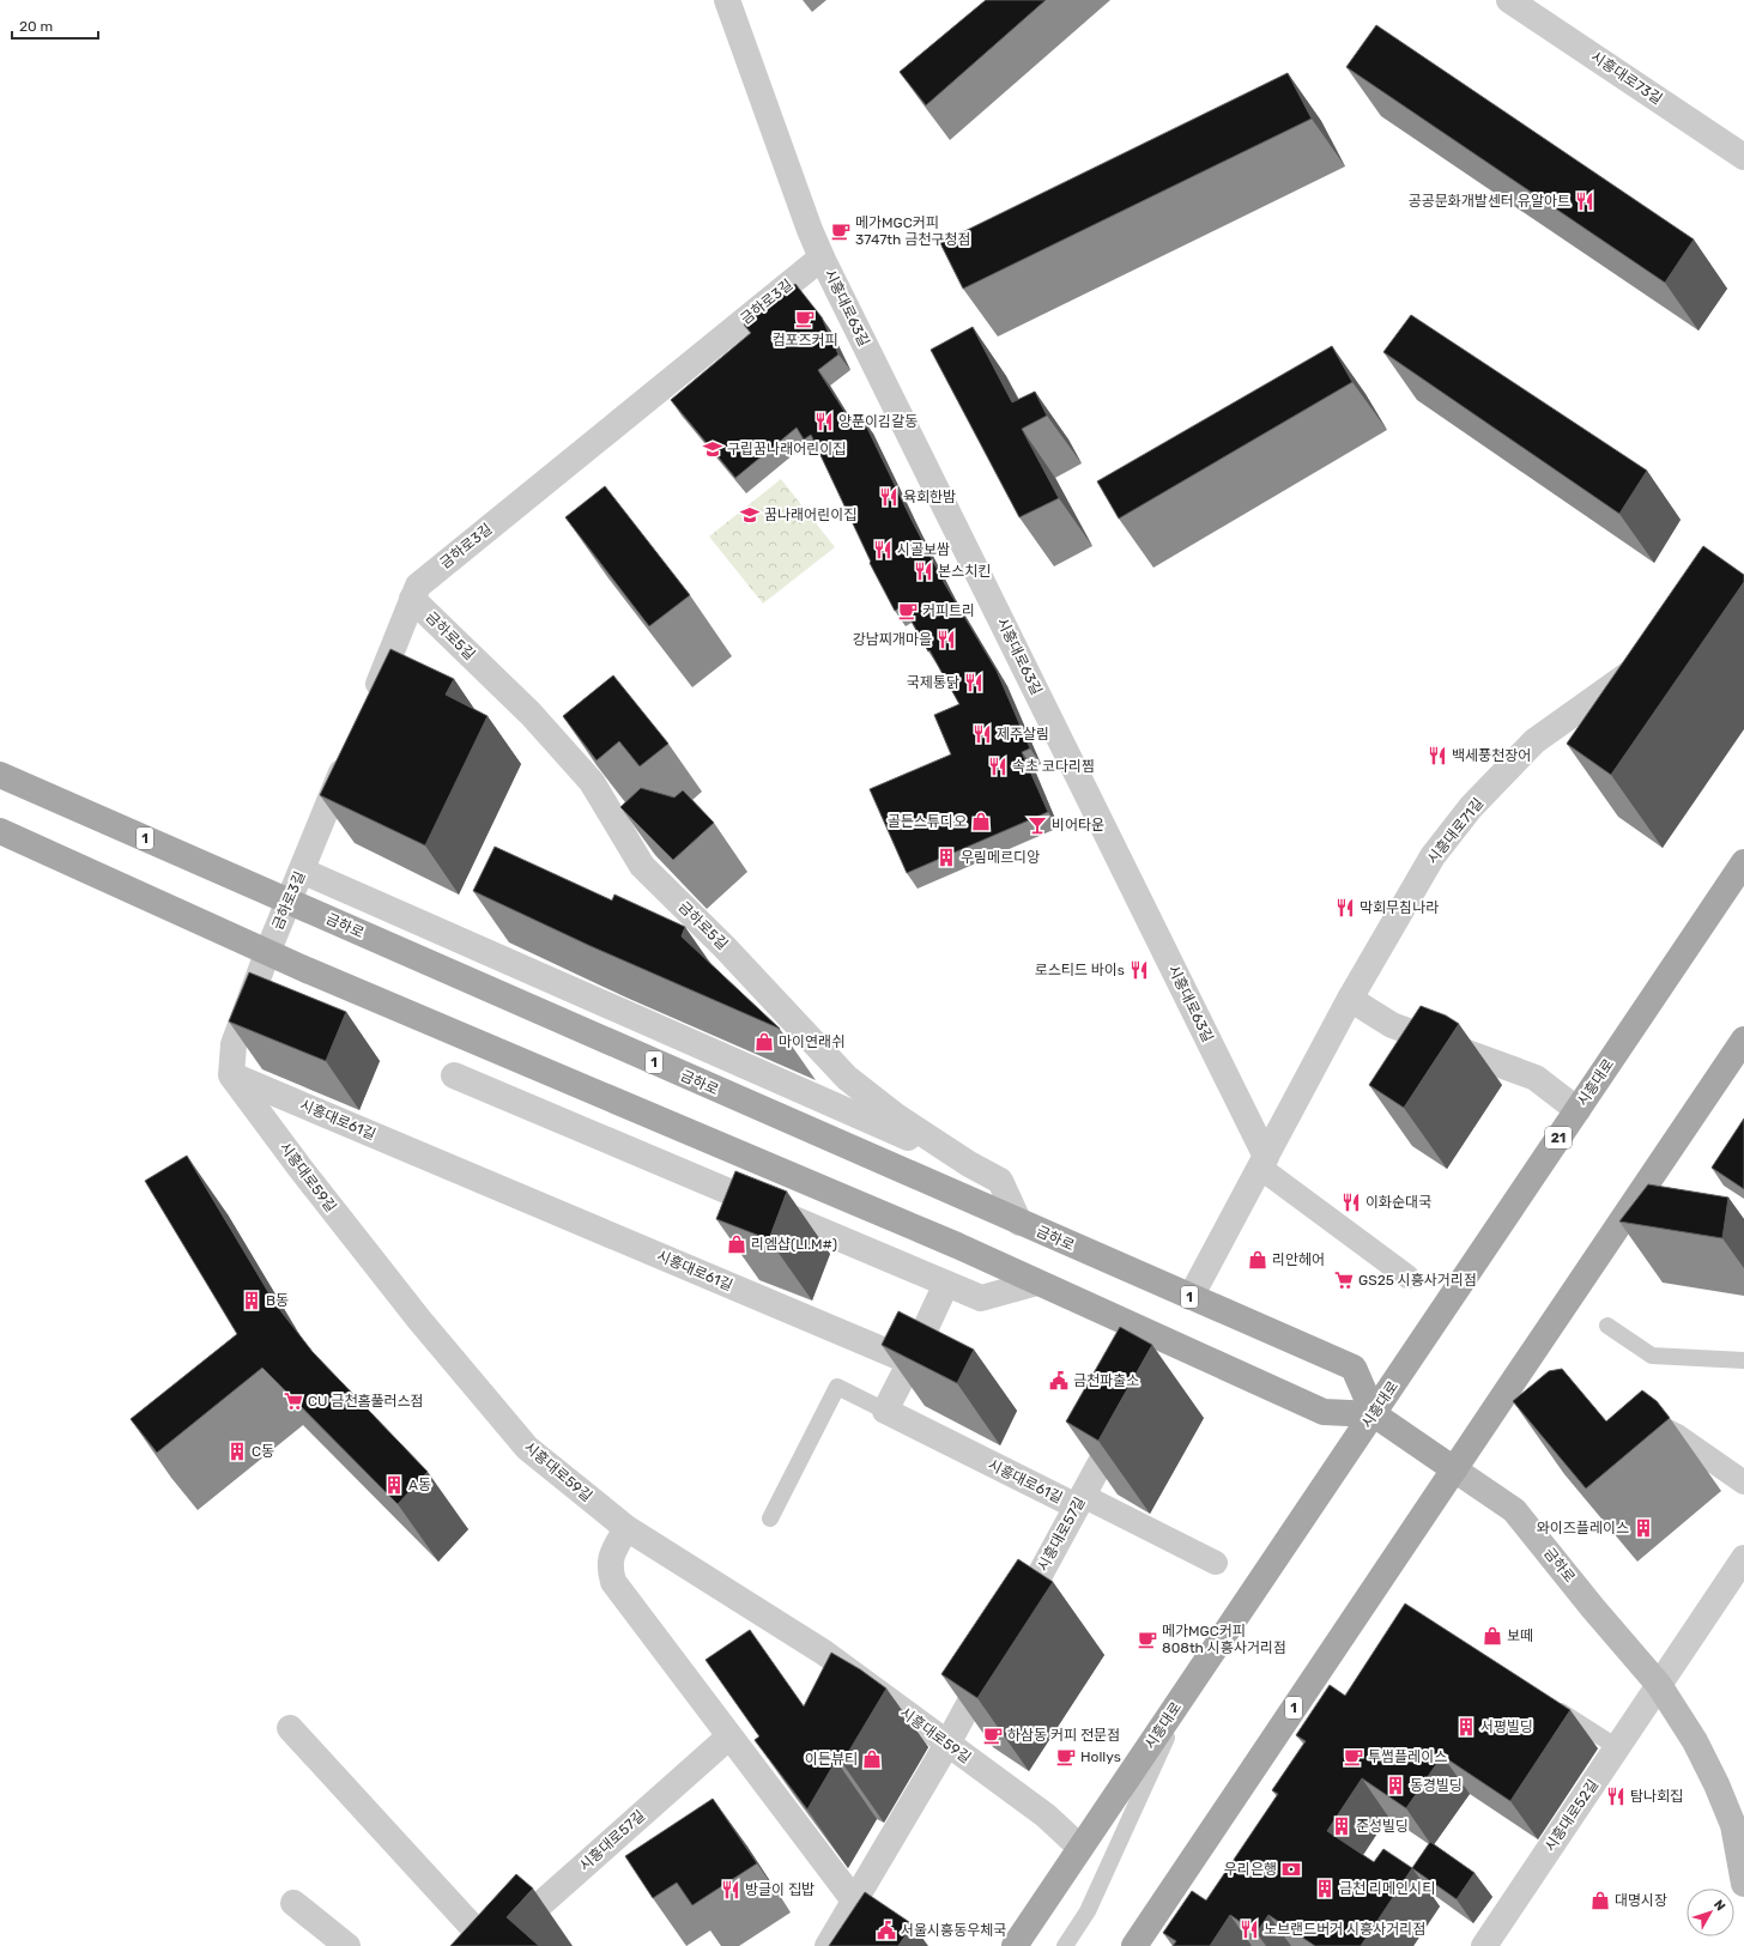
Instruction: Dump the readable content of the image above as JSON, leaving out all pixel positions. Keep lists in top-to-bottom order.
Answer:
{
  "streets": {
    "main road": [
      "1",
      "금하로",
      "시흥대로",
      "21"
    ],
    "street": [
      "시흥대로73길",
      "금하로3길",
      "시흥대로63길",
      "금하로5길",
      "시흥대로71길",
      "시흥대로61길",
      "시흥대로59길",
      "시흥대로57길",
      "시흥대로52길"
    ]
  },
  "crossings": [
    ["금하로3길", "시흥대로63길"],
    ["금하로3길", "금하로5길"],
    ["금하로3길", "금하로"],
    ["시흥대로63길", "시흥대로71길"],
    ["금하로5길", "금하로"],
    ["1", "금하로"],
    ["금하로", "시흥대로"],
    ["금하로", "시흥대로52길"],
    ["시흥대로", "시흥대로59길"],
    ["시흥대로61길", "시흥대로59길"],
    ["시흥대로61길", "시흥대로57길"]
  ],
  "places": {
    "restaurant": [
      "공공문화개발센터 유알아트",
      "양푼이김갈동",
      "육회한밤",
      "시골보쌈",
      "본스치킨",
      "강남찌개마을",
      "국제통닭",
      "제주살림",
      "백세풍천장어",
      "속초 코다리찜",
      "막회무침나라",
      "로스티드 바이s",
      "이화순대국",
      "탐나회집",
      "방글이 집밥",
      "노브랜드버거 시흥사거리점"
    ],
    "cafe": [
      "메가MGC커피 3747th 금천구청점",
      "컴포즈커피",
      "커피트리",
      "메가MGC커피 808th 시흥사거리점",
      "하삼동 커피 전문점",
      "Hollys",
      "투썸플레이스"
    ],
    "school or university": ["구립꿈나래어린이집", "꿈나래어린이집"],
    "shop": [
      "골든스튜디오",
      "마이연래쉬",
      "리엠샵(LI.M#)",
      "리안헤어",
      "보떼",
      "이든뷰티",
      "대명시장"
    ],
    "bar": ["비어타운"],
    "building": [
      "우림메르디앙",
      "B동",
      "C동",
      "A동",
      "와이즈플레이스",
      "서평빌딩",
      "동경빌딩",
      "준성빌딩",
      "금천 리메인시티"
    ],
    "supermarket": ["GS25 시흥사거리점", "CU 금천홈풀러스점"],
    "public building": ["금천파출소", "서울시흥동우체국"],
    "bank": ["우리은행"]
  },
  "scale_bar": "20 m",
  "north": "top right"
}
